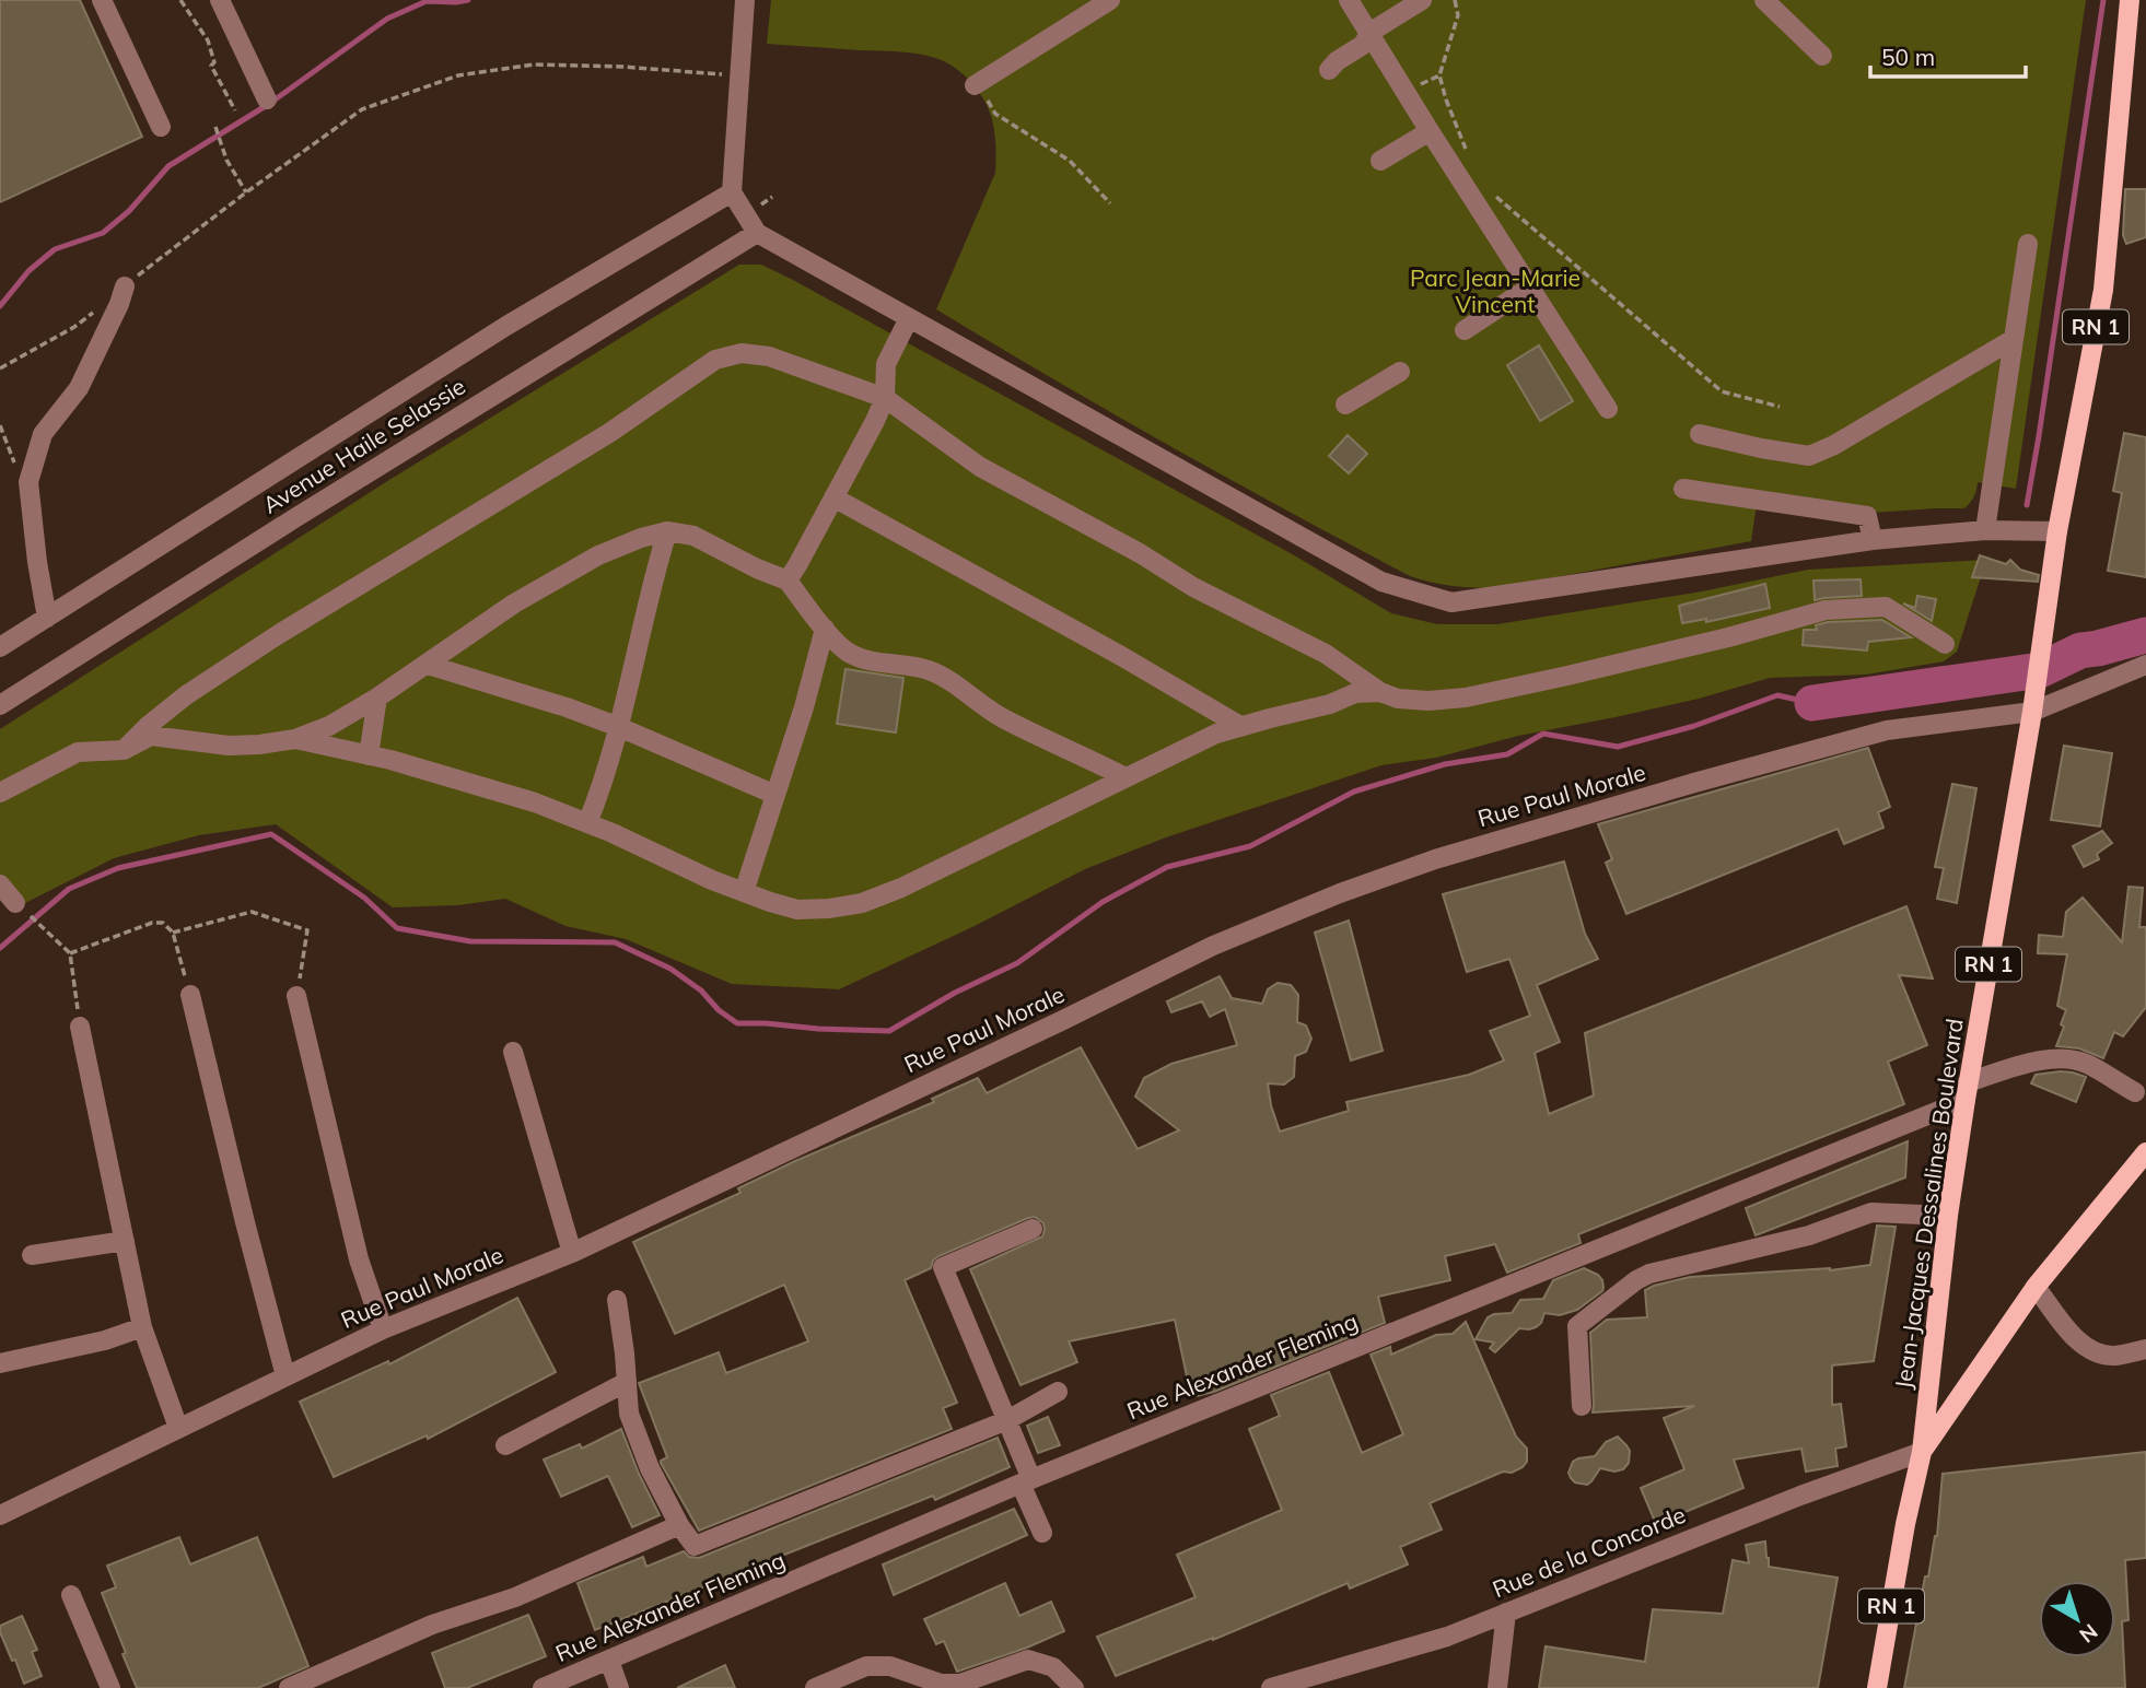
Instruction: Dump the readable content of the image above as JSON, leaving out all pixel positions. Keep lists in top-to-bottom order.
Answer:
{
  "streets": {
    "main road": ["RN 1", "Jean-Jacques Dessalines Boulevard"],
    "street": [
      "Avenue Haile Selassie",
      "Rue Paul Morale",
      "Rue Alexander Fleming",
      "Rue de la Concorde"
    ]
  },
  "crossings": [
    ["RN 1", "Jean-Jacques Dessalines Boulevard"],
    ["Rue Paul Morale", "Jean-Jacques Dessalines Boulevard"],
    ["Jean-Jacques Dessalines Boulevard", "Rue Alexander Fleming"],
    ["Jean-Jacques Dessalines Boulevard", "Rue de la Concorde"]
  ],
  "parks": ["Parc Jean-Marie Vincent"],
  "scale_bar": "50 m",
  "north": "bottom right"
}
